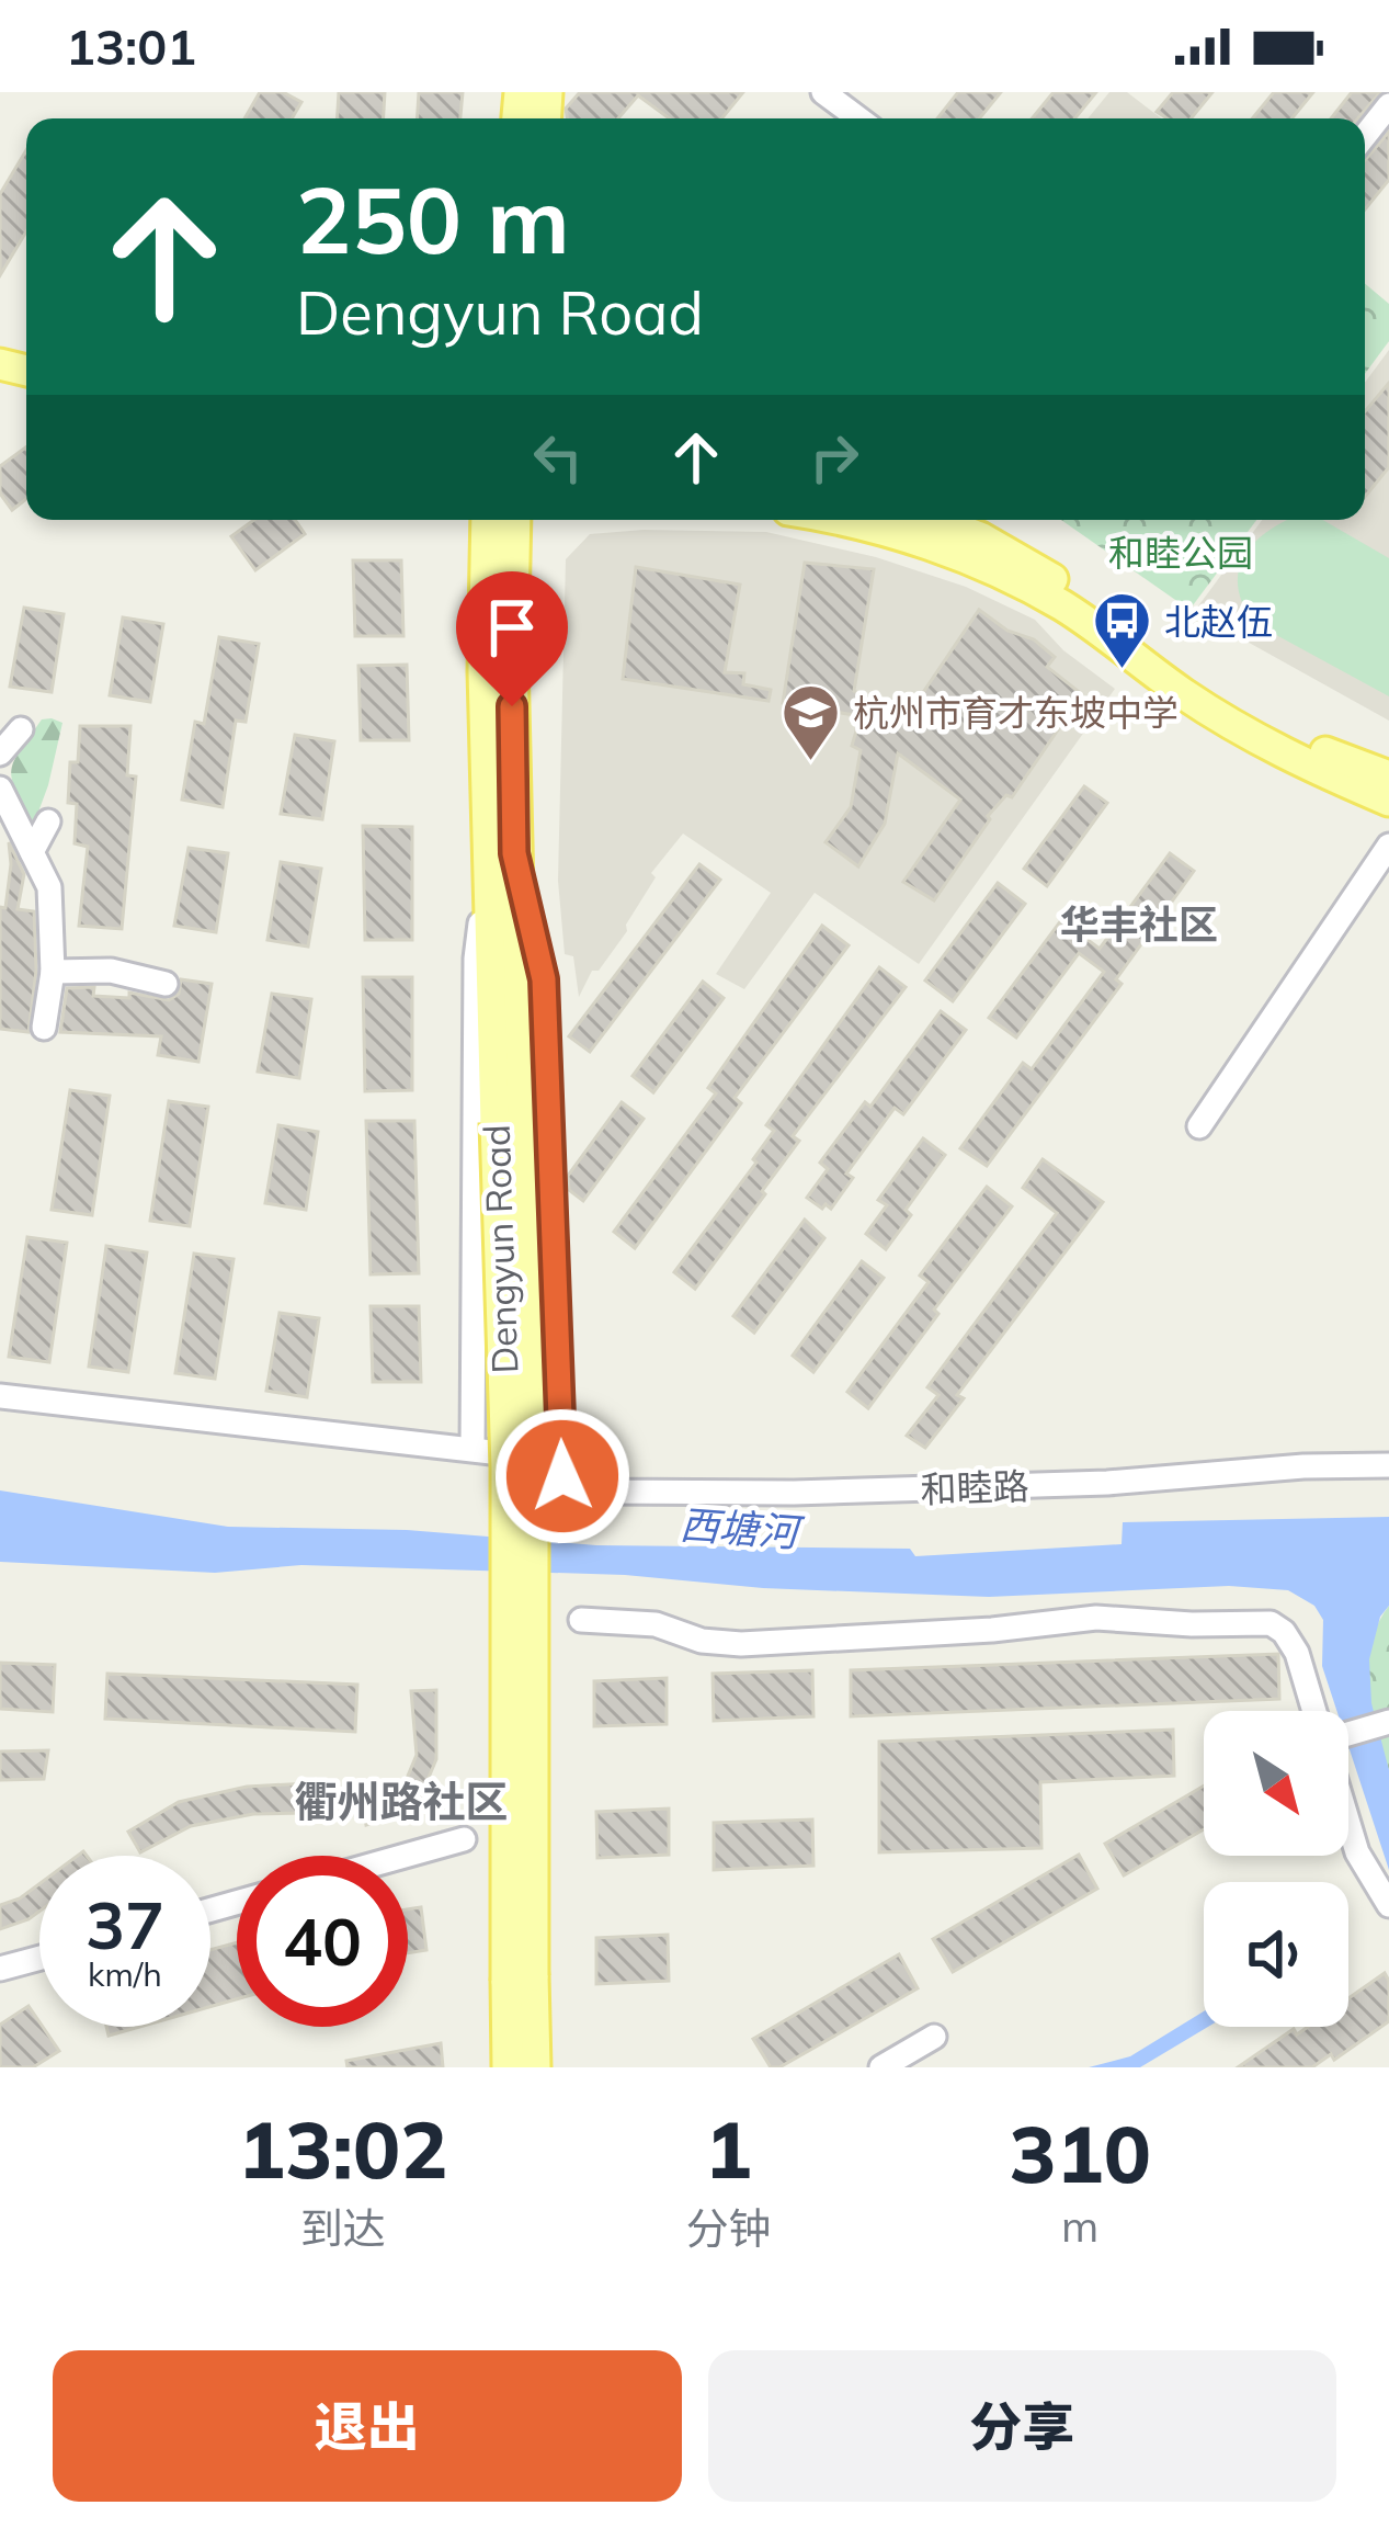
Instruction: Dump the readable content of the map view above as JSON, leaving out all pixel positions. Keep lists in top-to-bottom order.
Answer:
{
  "streets": {
    "main road": ["Dengyun Road"],
    "street": ["和睦路"]
  },
  "districts": ["华丰社区", "衢州路社区"],
  "water": ["西塘河"],
  "parks": ["和睦公园"],
  "places": {
    "bus stop": ["北赵伍"],
    "school or university": ["杭州市育才东坡中学"]
  },
  "north": "bottom right",
  "page": {
    "status": "13:01",
    "turn": ["250 m", "Dengyun Road"],
    "speed": "37 km/h",
    "limit": "40",
    "eta": [
      "13:02",
      "到达",
      "1",
      "分钟",
      "310",
      "m"
    ],
    "buttons": ["退出", "分享"]
  }
}
